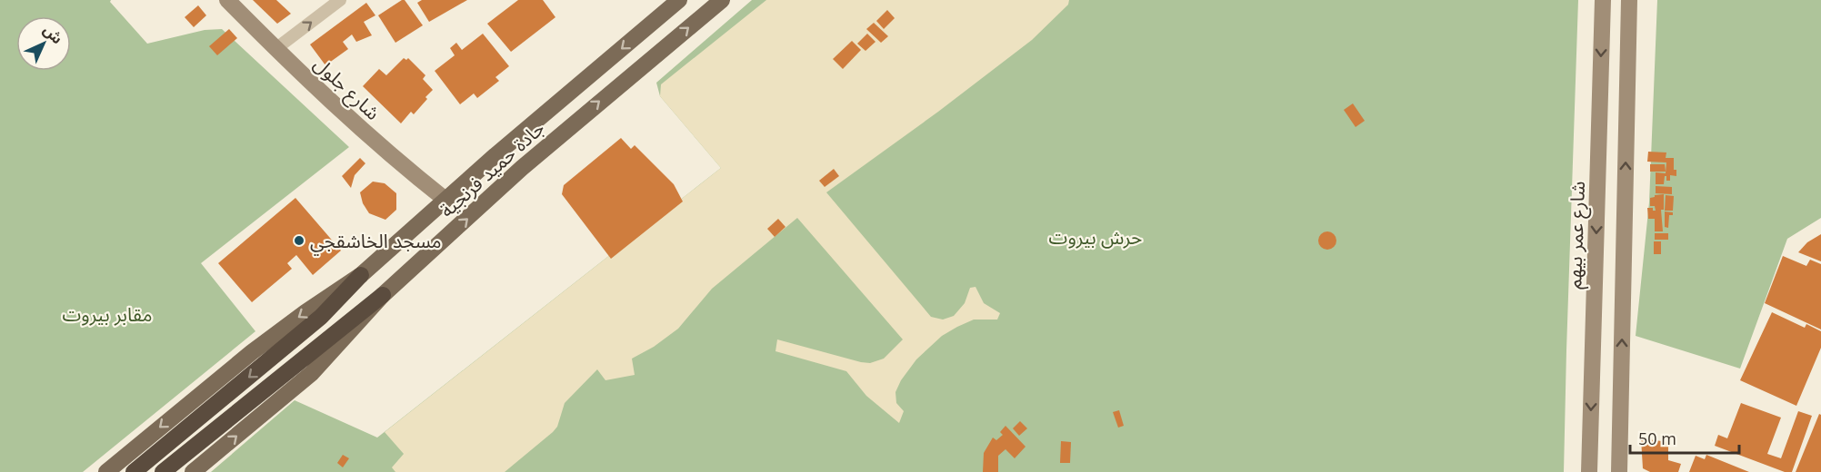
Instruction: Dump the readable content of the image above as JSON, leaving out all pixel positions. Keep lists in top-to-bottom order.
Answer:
{
  "streets": {
    "highway": ["جادة حميد فرنجية"],
    "main road": ["شارع جلول", "شارع عمر بيهم"]
  },
  "crossings": [
    ["شارع جلول", "جادة حميد فرنجية"]
  ],
  "parks": ["حرش بيروت", "مقابر بيروت"],
  "places": ["مسجد الخاشقجي"],
  "scale_bar": "50 m",
  "north": "top right"
}
